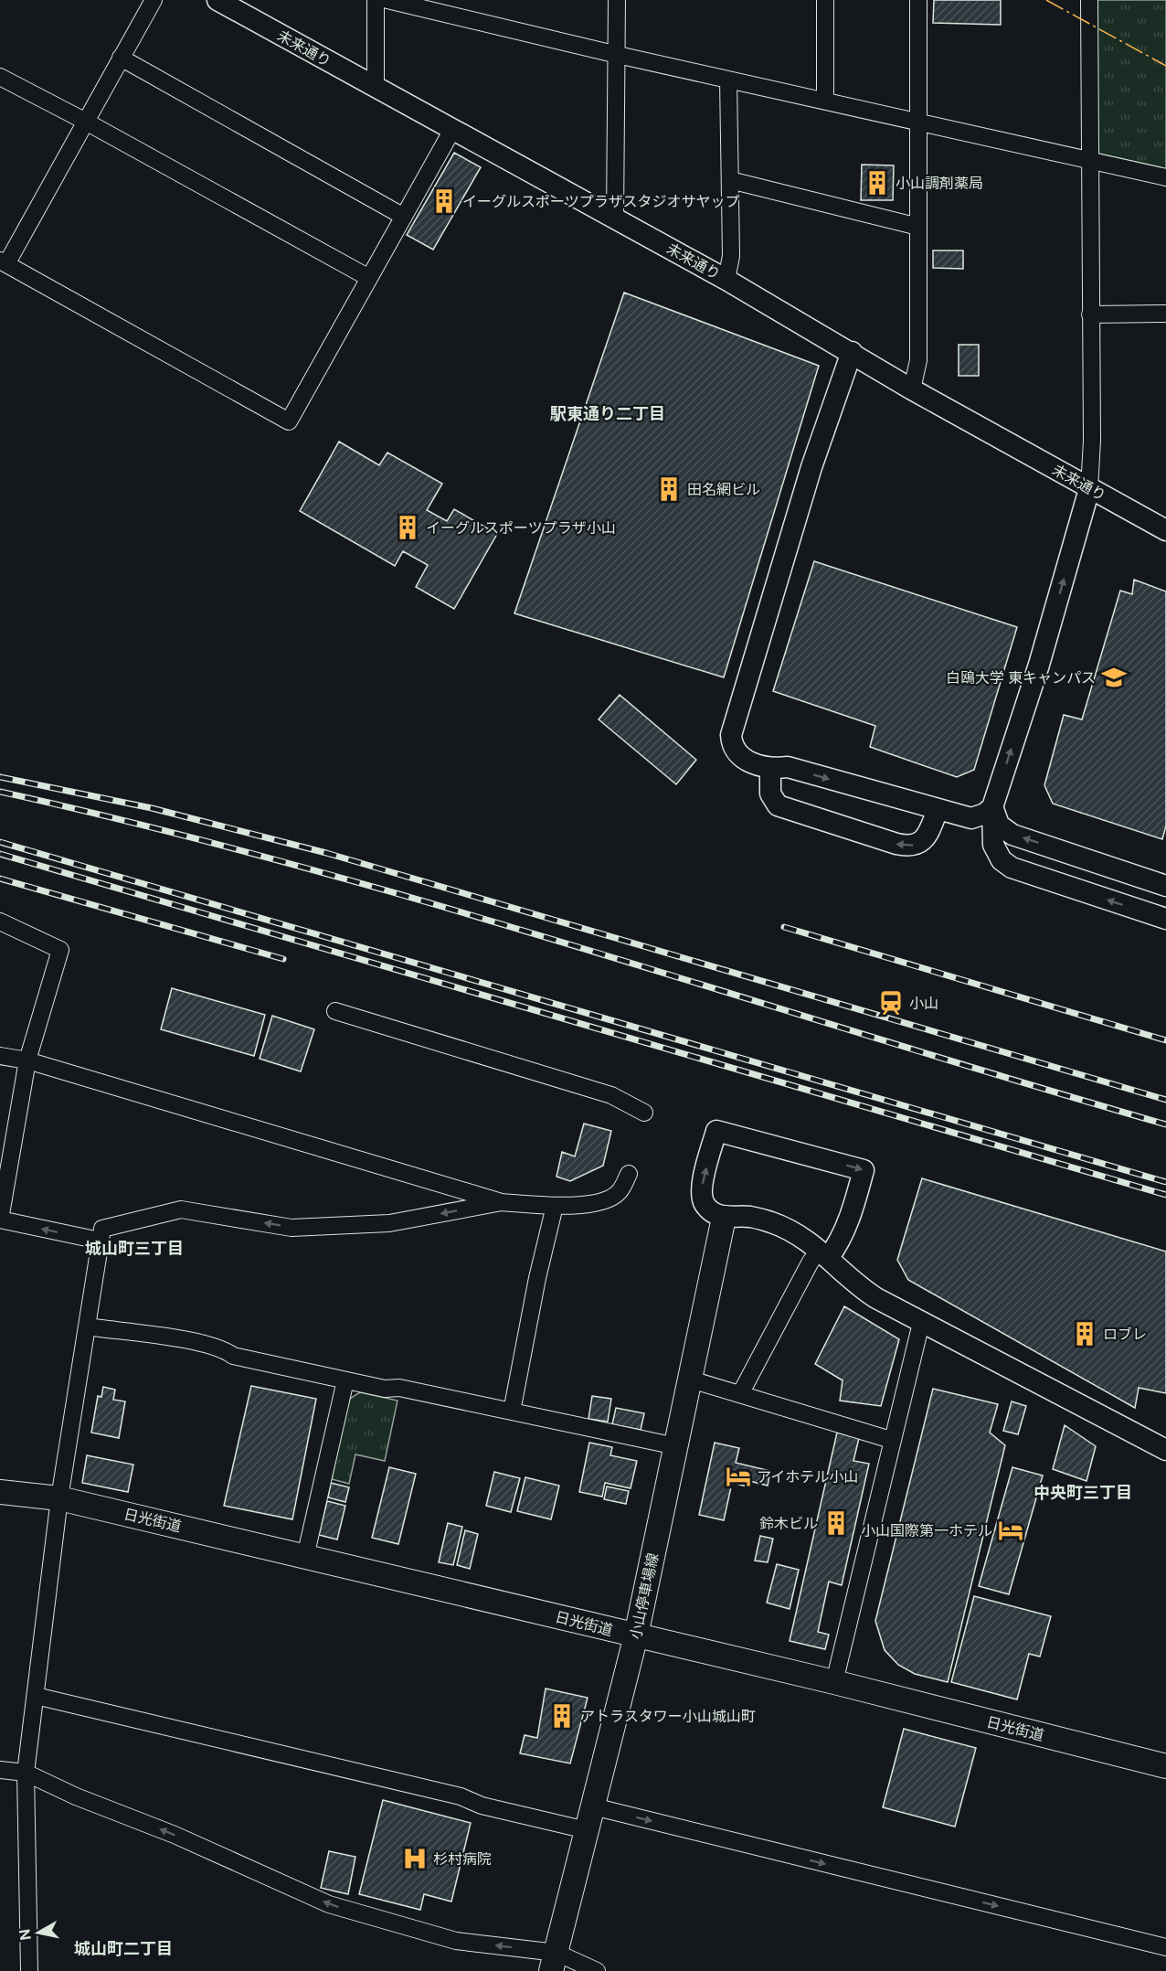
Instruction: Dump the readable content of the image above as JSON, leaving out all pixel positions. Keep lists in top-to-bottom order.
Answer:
{
  "streets": {
    "main road": ["日光街道", "小山停車場線"],
    "street": ["未来通り"]
  },
  "crossings": [
    ["日光街道", "小山停車場線"]
  ],
  "districts": [
    "駅東通り二丁目",
    "城山町三丁目",
    "中央町三丁目",
    "城山町二丁目"
  ],
  "places": {
    "building": [
      "小山調剤薬局",
      "イーグルスポーツプラザスタジオサヤップ",
      "田名網ビル",
      "イーグルスポーツプラザ小山",
      "ロブレ",
      "鈴木ビル",
      "アトラスタワー小山城山町"
    ],
    "school or university": ["白鴎大学 東キャンパス"],
    "station": ["小山"],
    "hotel": ["アイホテル小山", "小山国際第一ホテル"],
    "hospital": ["杉村病院"]
  },
  "north": "left"
}
